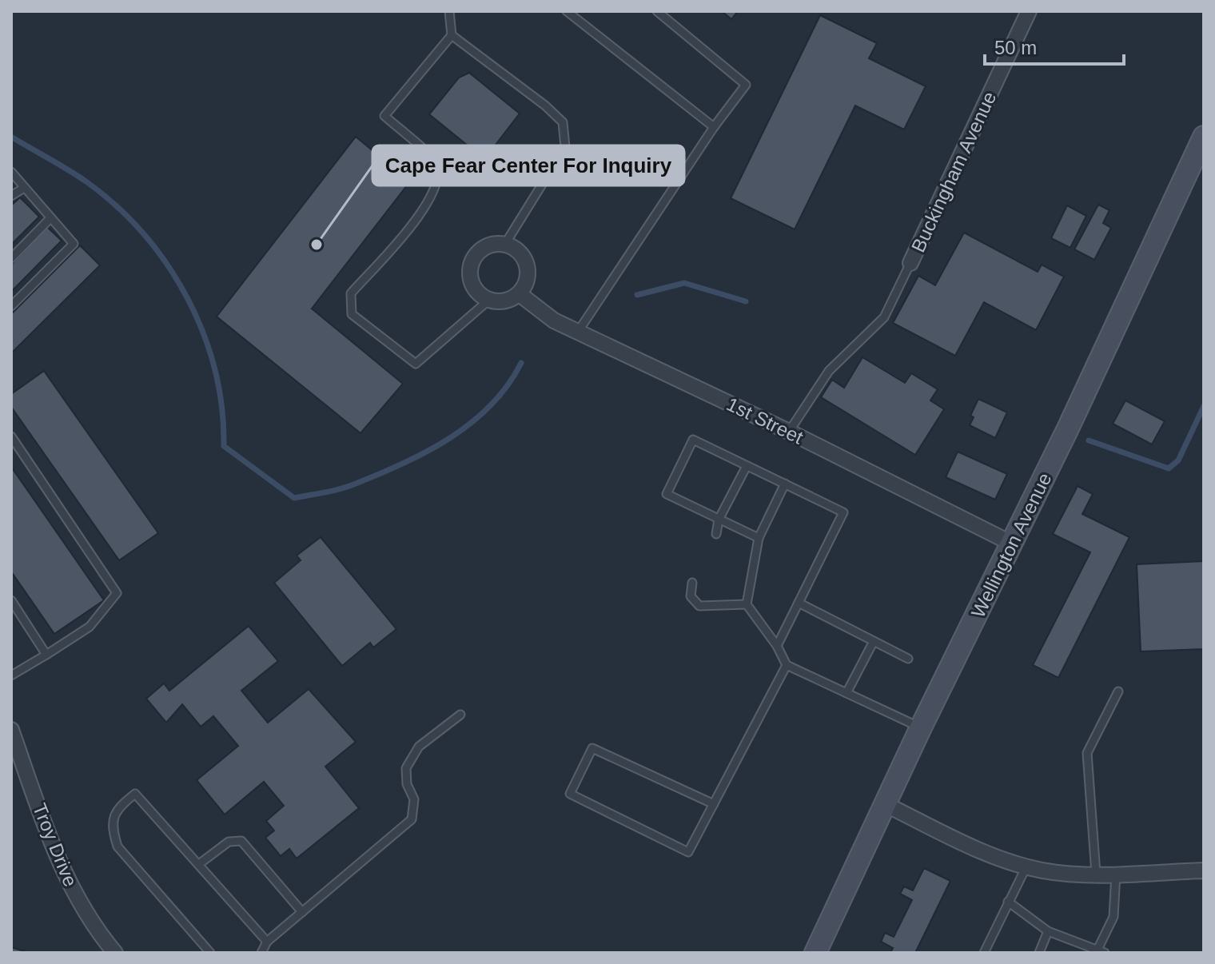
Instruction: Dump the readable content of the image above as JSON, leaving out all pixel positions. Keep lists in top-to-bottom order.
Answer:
{
  "streets": {
    "street": [
      "Buckingham Avenue",
      "1st Street",
      "Wellington Avenue",
      "Troy Drive"
    ]
  },
  "crossings": [
    ["1st Street", "Wellington Avenue"]
  ],
  "places": ["Cape Fear Center For Inquiry"],
  "scale_bar": "50 m"
}
